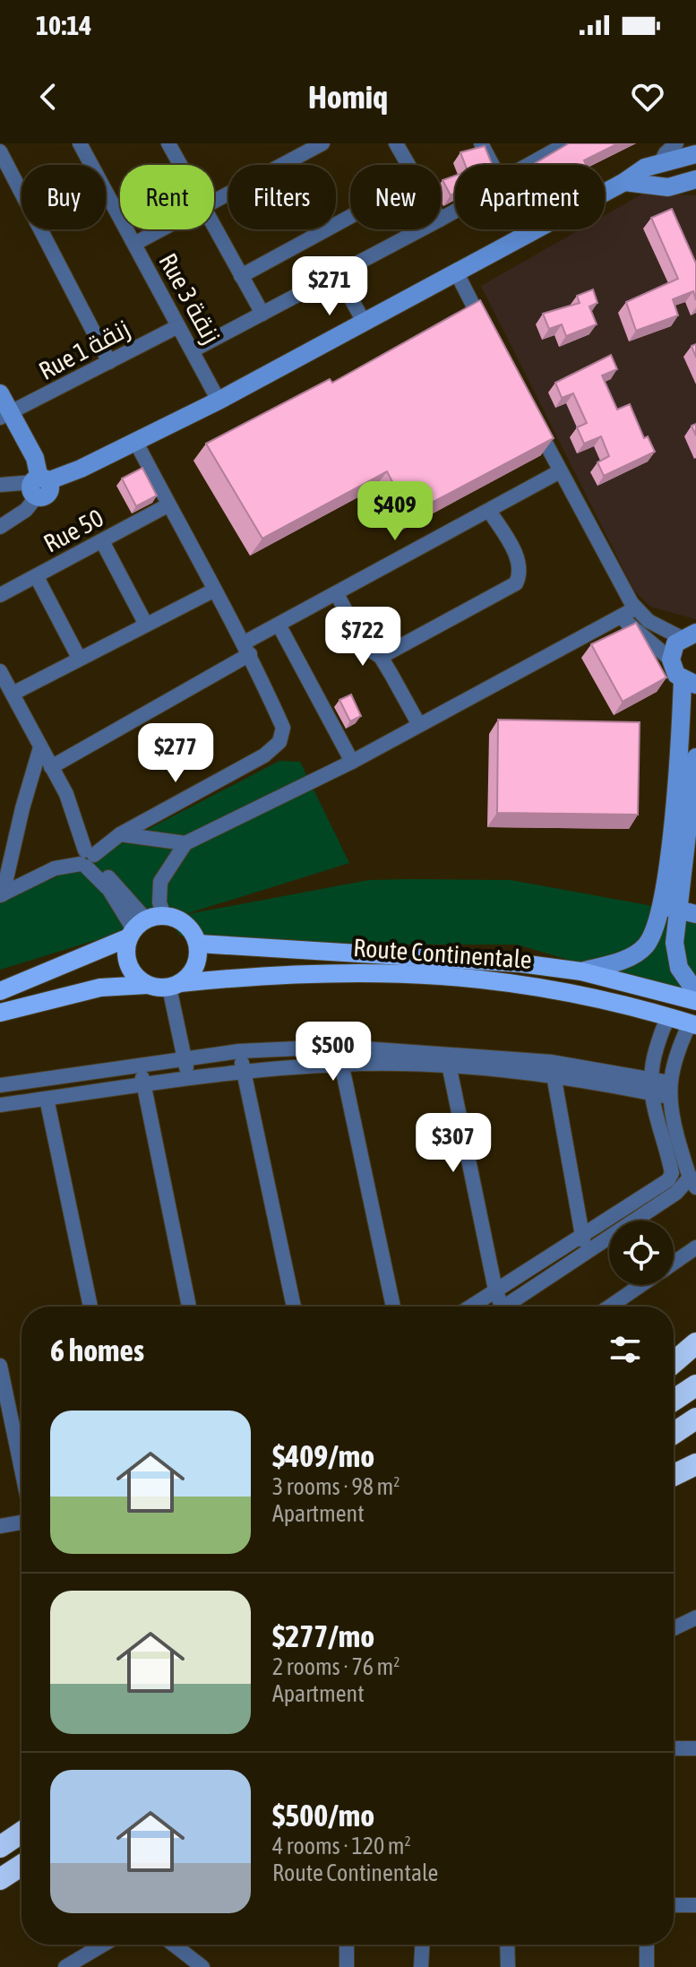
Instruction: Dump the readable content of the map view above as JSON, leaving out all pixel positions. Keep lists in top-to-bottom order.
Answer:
{
  "streets": {
    "main road": ["Route Continentale"],
    "street": ["Rue 3 زنقة", "Rue 1 زنقة", "Rue 50"]
  },
  "crossings": [
    ["Rue 3 زنقة", "Rue 1 زنقة"]
  ],
  "page": {
    "status": "10:14",
    "header": "Homiq",
    "chip": [
      "Buy",
      "Rent",
      "Filters",
      "New",
      "Apartment"
    ],
    "price": [
      "$271",
      "$409",
      "$722",
      "$277",
      "$500",
      "$307"
    ],
    "heading": "6 homes",
    "list": [
      {
        "name": "$409/mo",
        "note": "3 rooms · 98 m² · Apartment"
      },
      {
        "name": "$277/mo",
        "note": "2 rooms · 76 m² · Apartment"
      },
      {
        "name": "$500/mo",
        "note": "4 rooms · 120 m² · Route Continentale"
      }
    ]
  }
}
